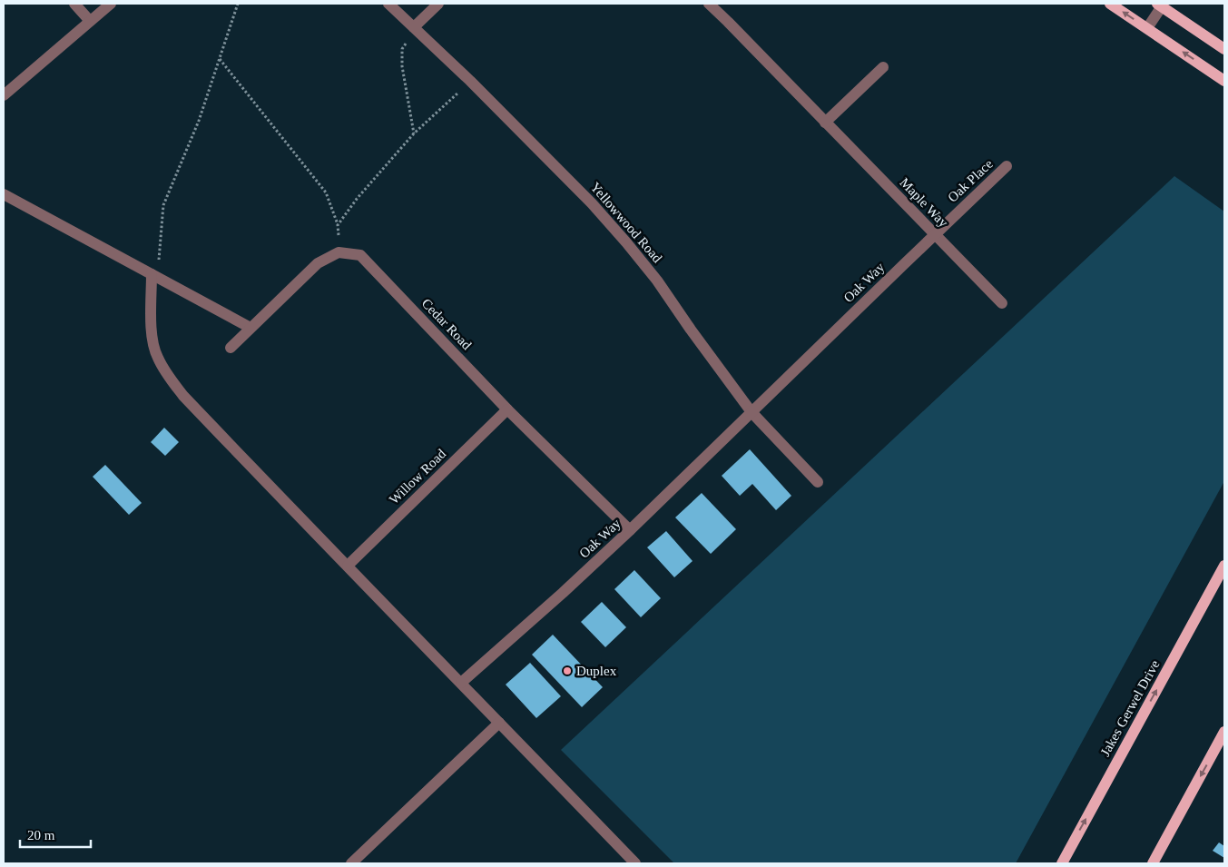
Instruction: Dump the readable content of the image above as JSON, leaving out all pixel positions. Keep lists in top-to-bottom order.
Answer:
{
  "streets": {
    "main road": ["Jakes Gerwel Drive"],
    "street": [
      "Oak Place",
      "Maple Way",
      "Yellowwood Road",
      "Oak Way",
      "Cedar Road",
      "Willow Road"
    ]
  },
  "crossings": [
    ["Oak Place", "Maple Way"],
    ["Oak Place", "Oak Way"],
    ["Maple Way", "Oak Way"],
    ["Yellowwood Road", "Oak Way"],
    ["Oak Way", "Cedar Road"],
    ["Cedar Road", "Willow Road"]
  ],
  "places": ["Duplex"],
  "scale_bar": "20 m"
}
